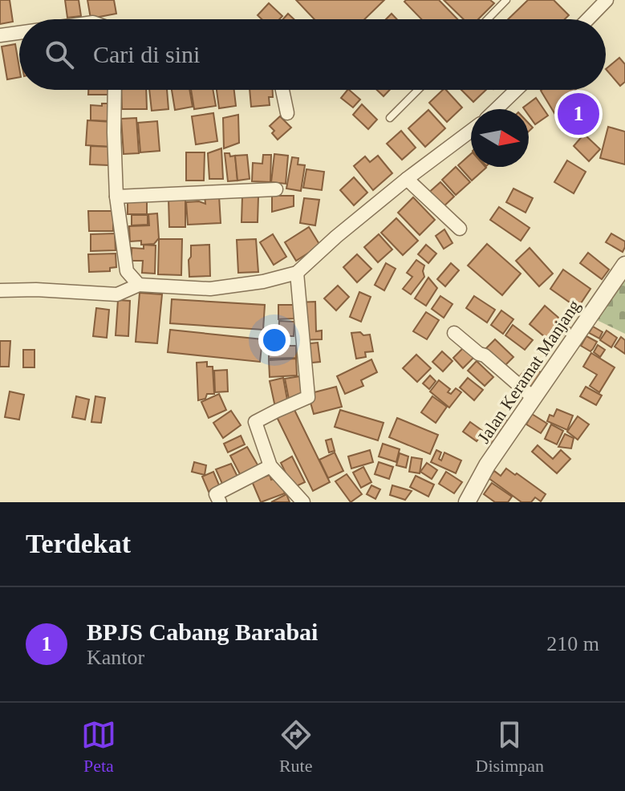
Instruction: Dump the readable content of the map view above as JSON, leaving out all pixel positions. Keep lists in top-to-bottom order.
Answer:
{
  "streets": {
    "street": ["Jalan Keramat Manjang"]
  },
  "north": "right",
  "page": {
    "search": "Cari di sini",
    "pins": "1",
    "heading": "Terdekat",
    "list": [
      {
        "mark": "1",
        "name": "BPJS Cabang Barabai",
        "note": "Kantor",
        "value": "210 m"
      }
    ],
    "nav": ["Peta", "Rute", "Disimpan"]
  }
}
